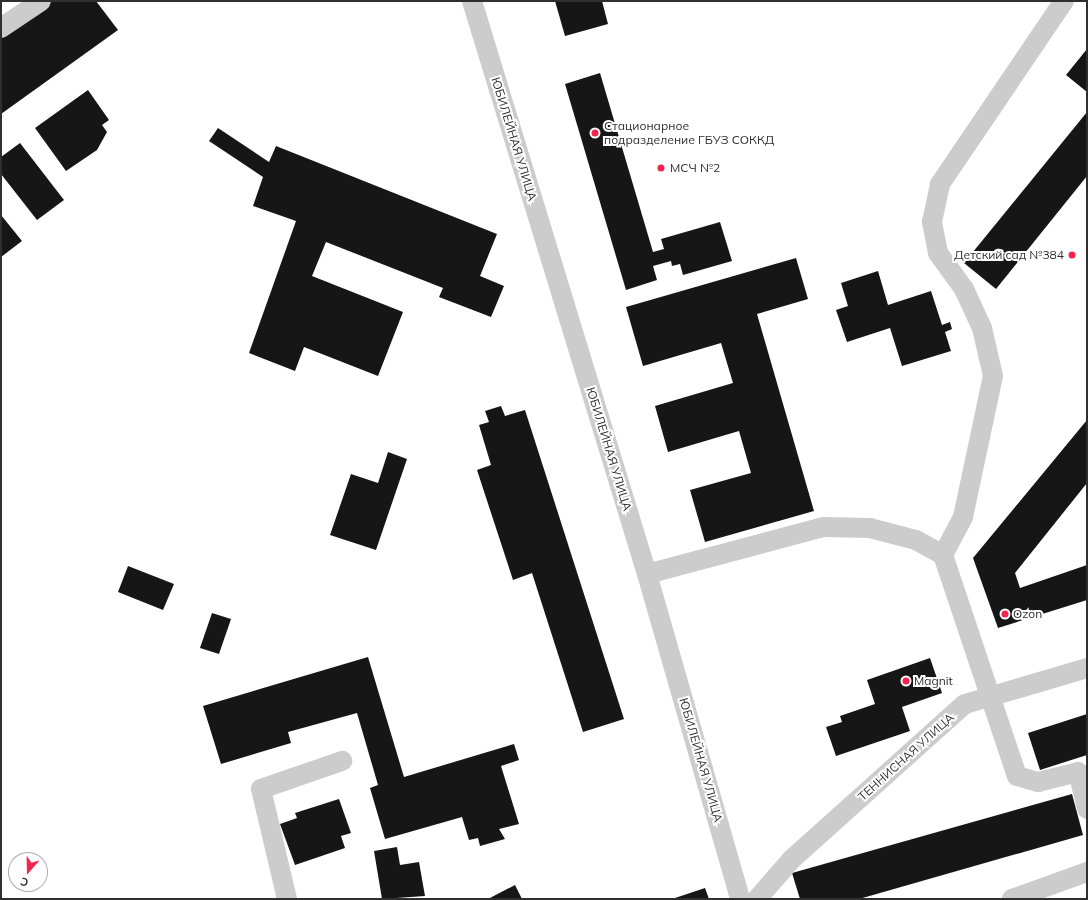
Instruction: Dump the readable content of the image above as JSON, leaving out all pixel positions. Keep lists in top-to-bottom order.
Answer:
{
  "streets": {
    "street": ["ЮБИЛЕЙНАЯ УЛИЦА", "ТЕННИСНАЯ УЛИЦА"]
  },
  "places": [
    "Стационарное подразделение ГБУЗ СОККД",
    "МСЧ №2",
    "Детский сад №384",
    "Ozon",
    "Magnit"
  ],
  "north": "bottom"
}
